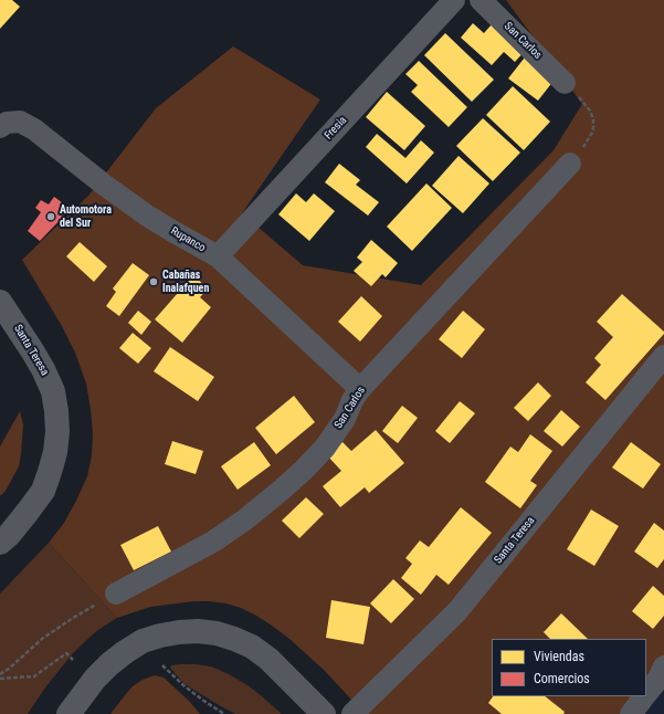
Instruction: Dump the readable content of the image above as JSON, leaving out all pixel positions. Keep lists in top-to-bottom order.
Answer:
{
  "streets": {
    "main road": ["Santa Teresa"],
    "street": ["San Carlos", "Fresia", "Rupanco"]
  },
  "crossings": [
    ["San Carlos", "Rupanco"],
    ["Fresia", "Rupanco"]
  ],
  "places": ["Automotora del Sur", "Cabañas Inalafquen"],
  "legend": ["Viviendas", "Comercios"]
}
